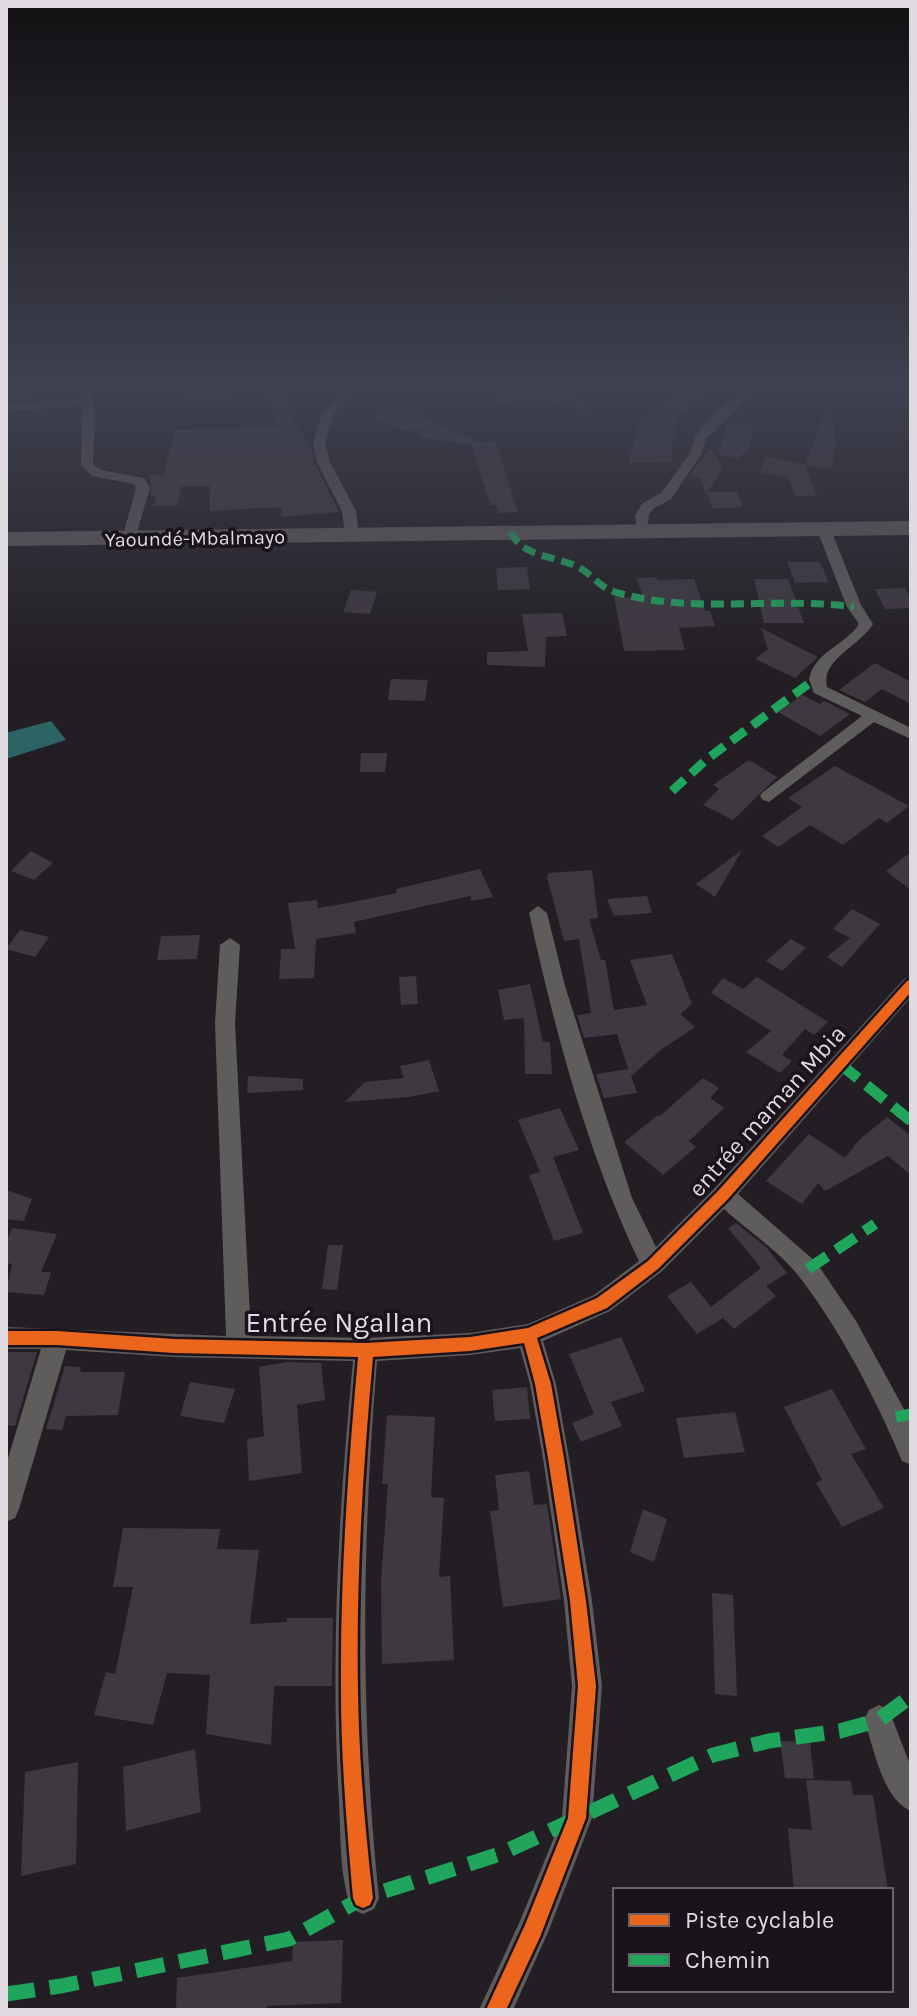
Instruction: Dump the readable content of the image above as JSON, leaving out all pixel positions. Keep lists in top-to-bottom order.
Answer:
{
  "streets": {
    "highway": ["Yaoundé-Mbalmayo"],
    "street": ["entrée maman Mbia", "Entrée Ngallan"]
  },
  "crossings": [
    ["entrée maman Mbia", "Entrée Ngallan"]
  ],
  "legend": ["Piste cyclable", "Chemin"]
}
